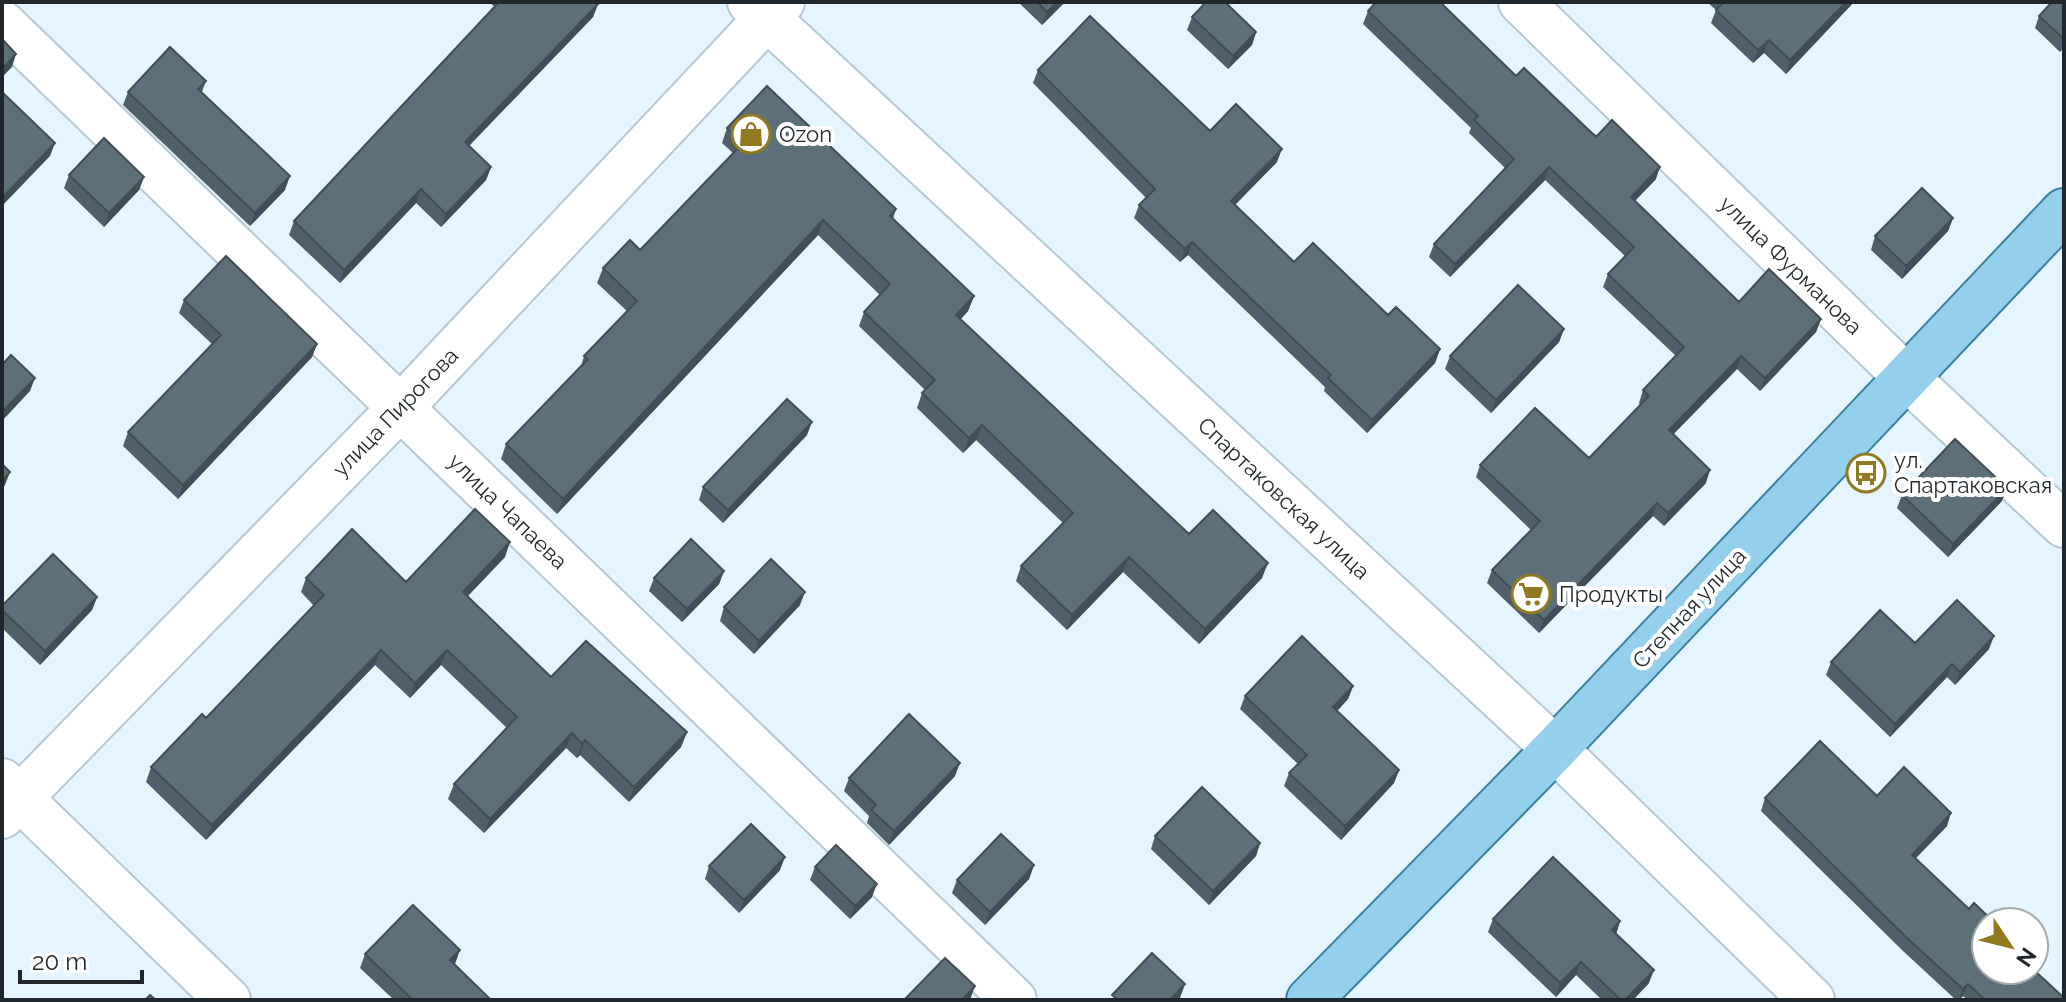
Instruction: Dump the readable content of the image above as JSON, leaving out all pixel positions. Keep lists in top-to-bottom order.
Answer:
{
  "streets": {
    "main road": ["Степная улица"],
    "street": [
      "улица Фурманова",
      "улица Пирогова",
      "Спартаковская улица",
      "улица Чапаева"
    ]
  },
  "crossings": [
    ["улица Фурманова", "Степная улица"],
    ["улица Пирогова", "Спартаковская улица"],
    ["улица Пирогова", "улица Чапаева"],
    ["Спартаковская улица", "Степная улица"]
  ],
  "places": {
    "shop": ["Ozon"],
    "bus stop": ["ул. Спартаковская"],
    "supermarket": ["Продукты"]
  },
  "scale_bar": "20 m",
  "north": "bottom right"
}
